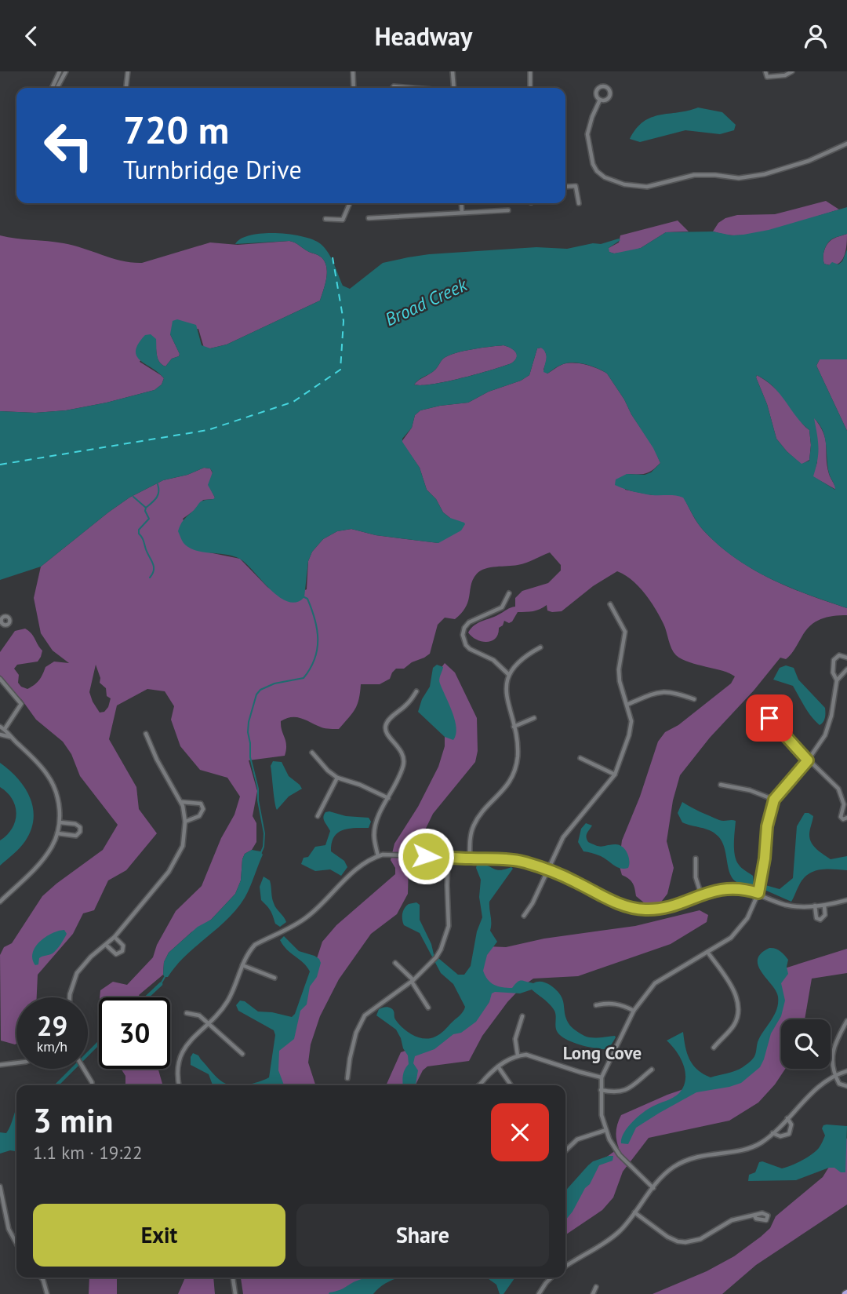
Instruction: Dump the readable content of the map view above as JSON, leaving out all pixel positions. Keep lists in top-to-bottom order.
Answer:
{
  "districts": ["Long Cove"],
  "water": ["Broad Creek"],
  "page": {
    "header": "Headway",
    "turn": ["720 m", "Turnbridge Drive"],
    "speed": "29 km/h",
    "limit": "30",
    "heading": ["3 min", "1.1 km · 19:22"],
    "buttons": ["Exit", "Share"]
  }
}
